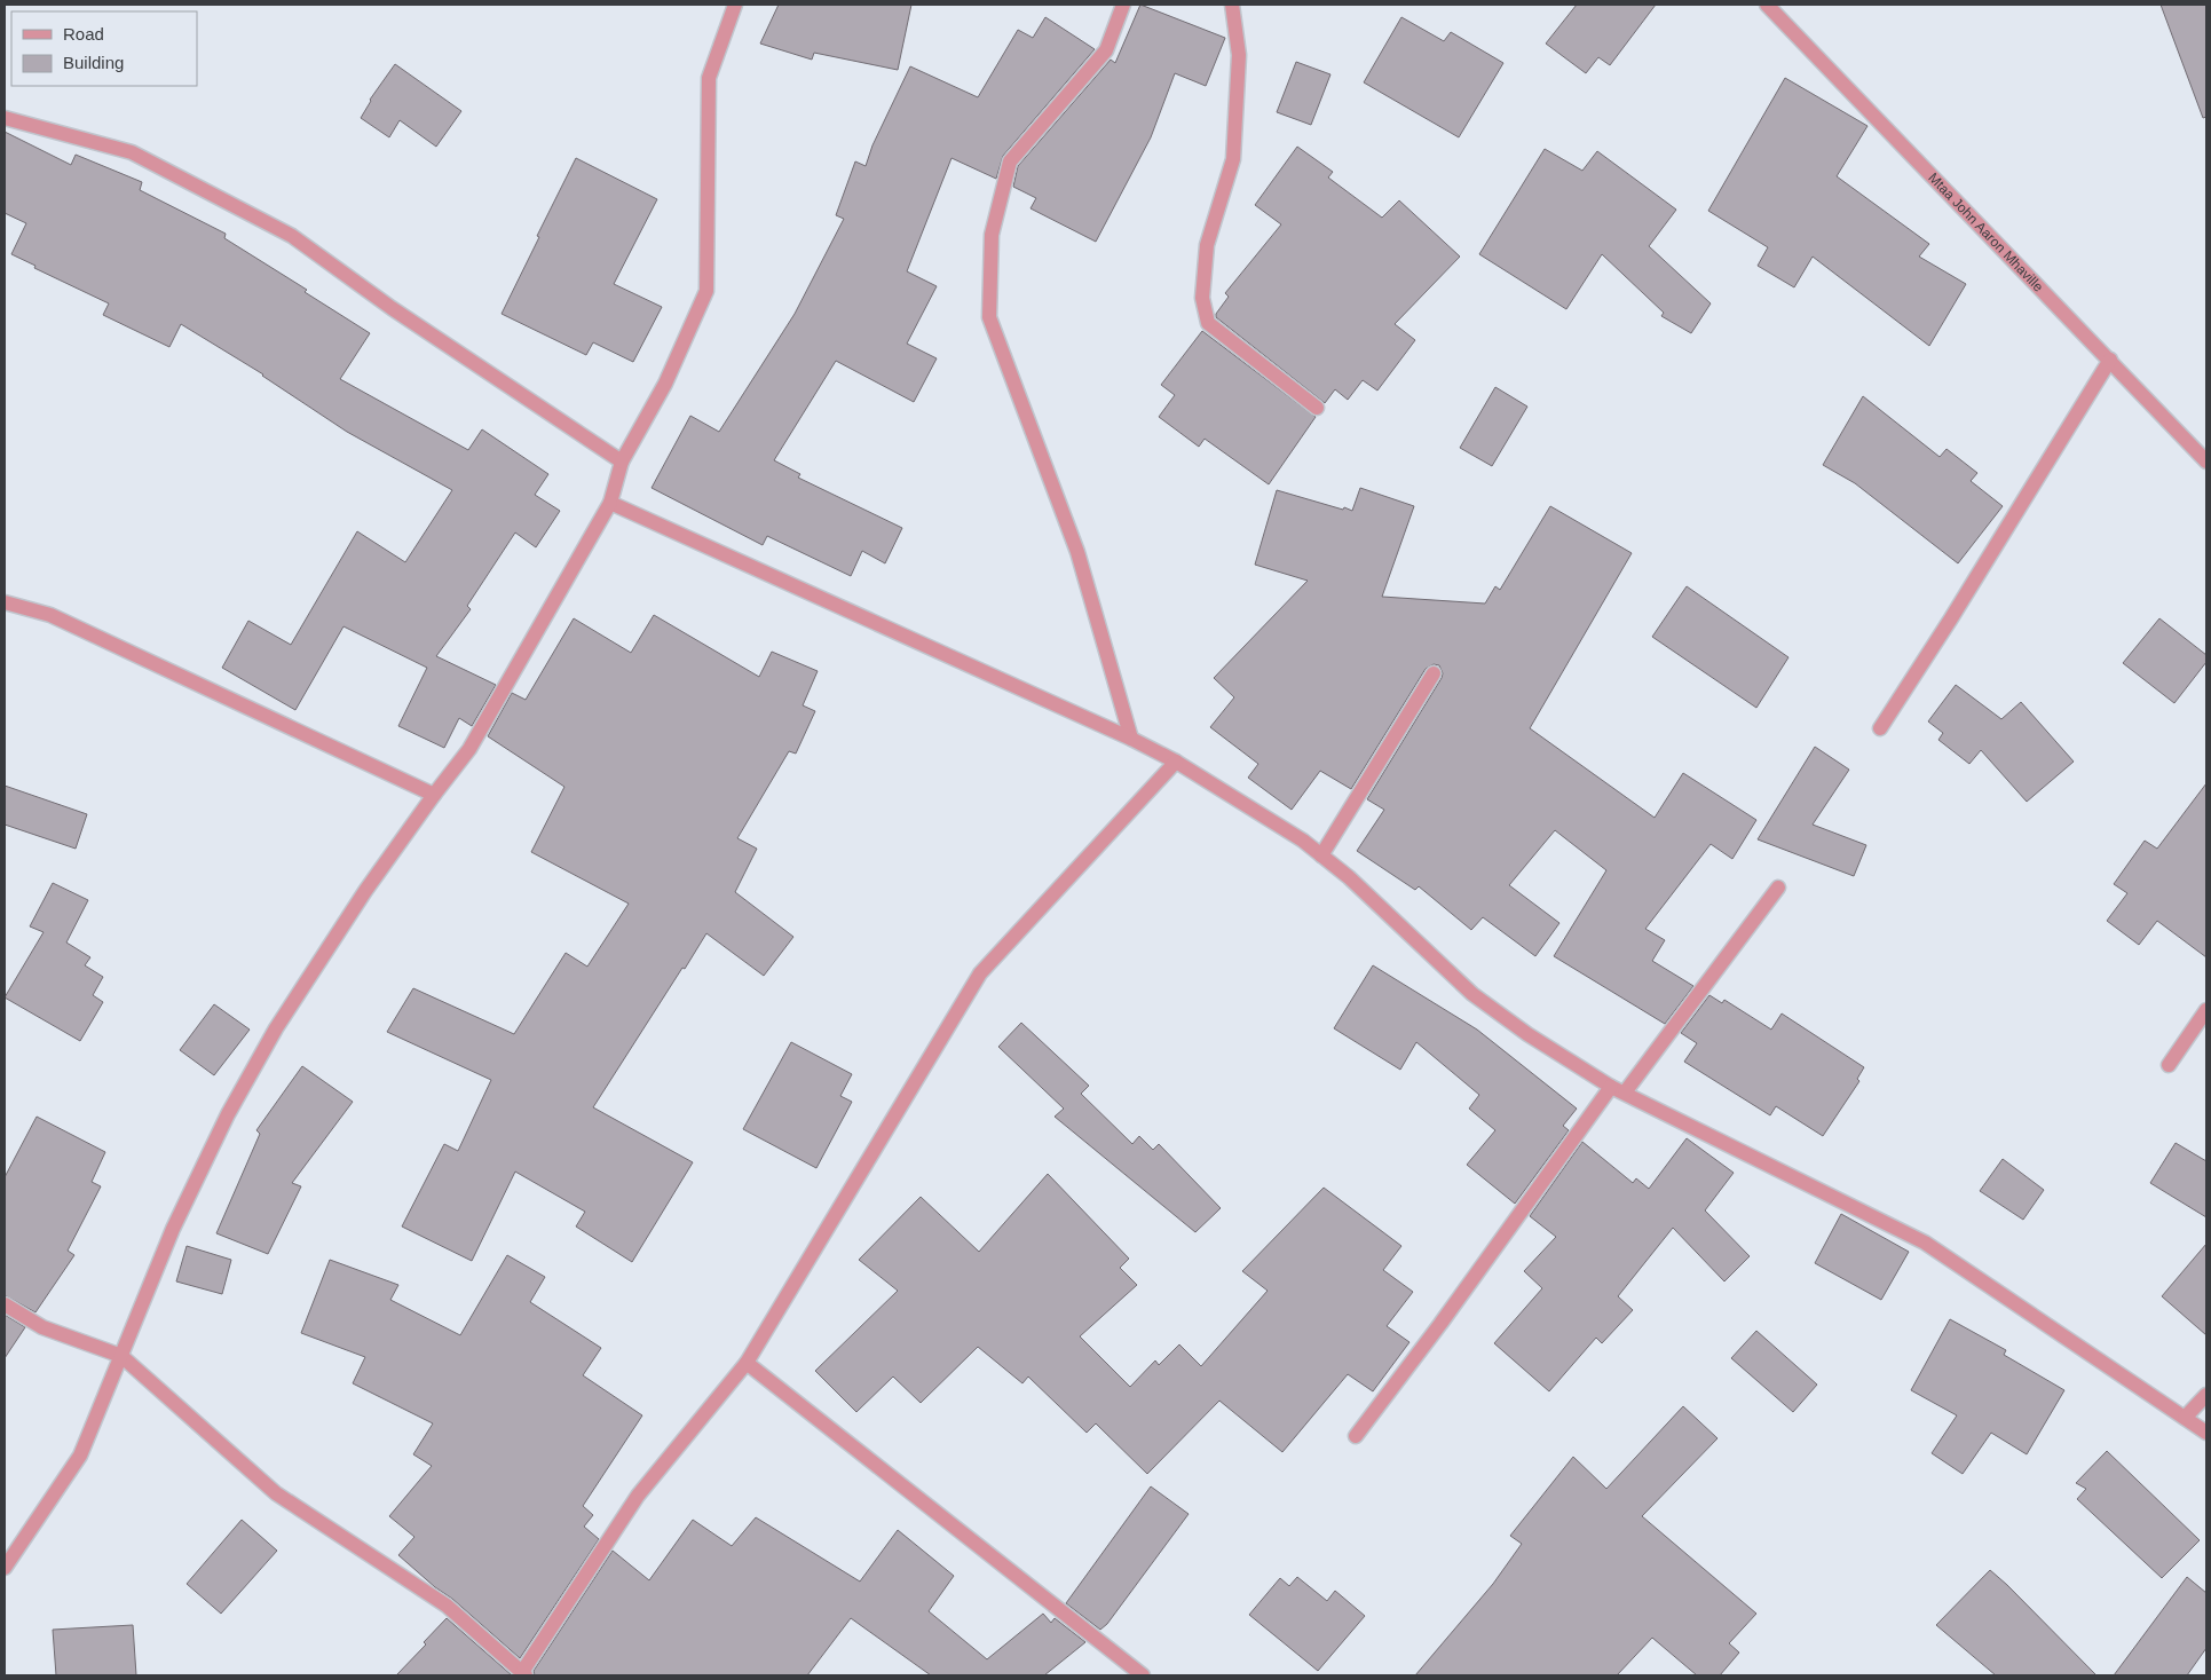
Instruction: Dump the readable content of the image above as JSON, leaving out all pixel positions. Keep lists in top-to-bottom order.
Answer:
{
  "streets": {
    "street": ["Mtaa John Aaron Mhaville"]
  },
  "legend": ["Road", "Building"]
}
